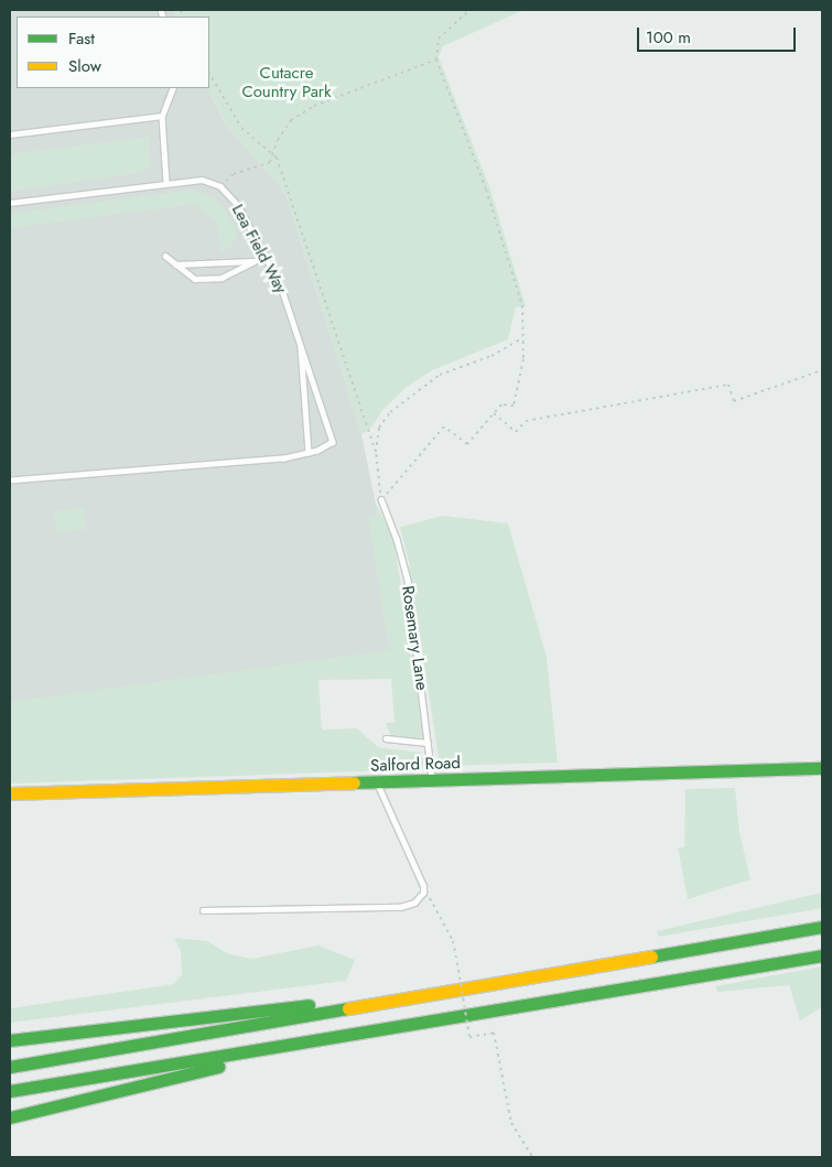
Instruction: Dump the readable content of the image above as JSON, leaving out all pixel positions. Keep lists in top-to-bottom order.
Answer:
{
  "streets": {
    "main road": ["Salford Road"],
    "lane": ["Lea Field Way", "Rosemary Lane"]
  },
  "crossings": [
    ["Rosemary Lane", "Salford Road"]
  ],
  "parks": ["Cutacre Country Park"],
  "legend": ["Fast", "Slow"],
  "scale_bar": "100 m"
}
